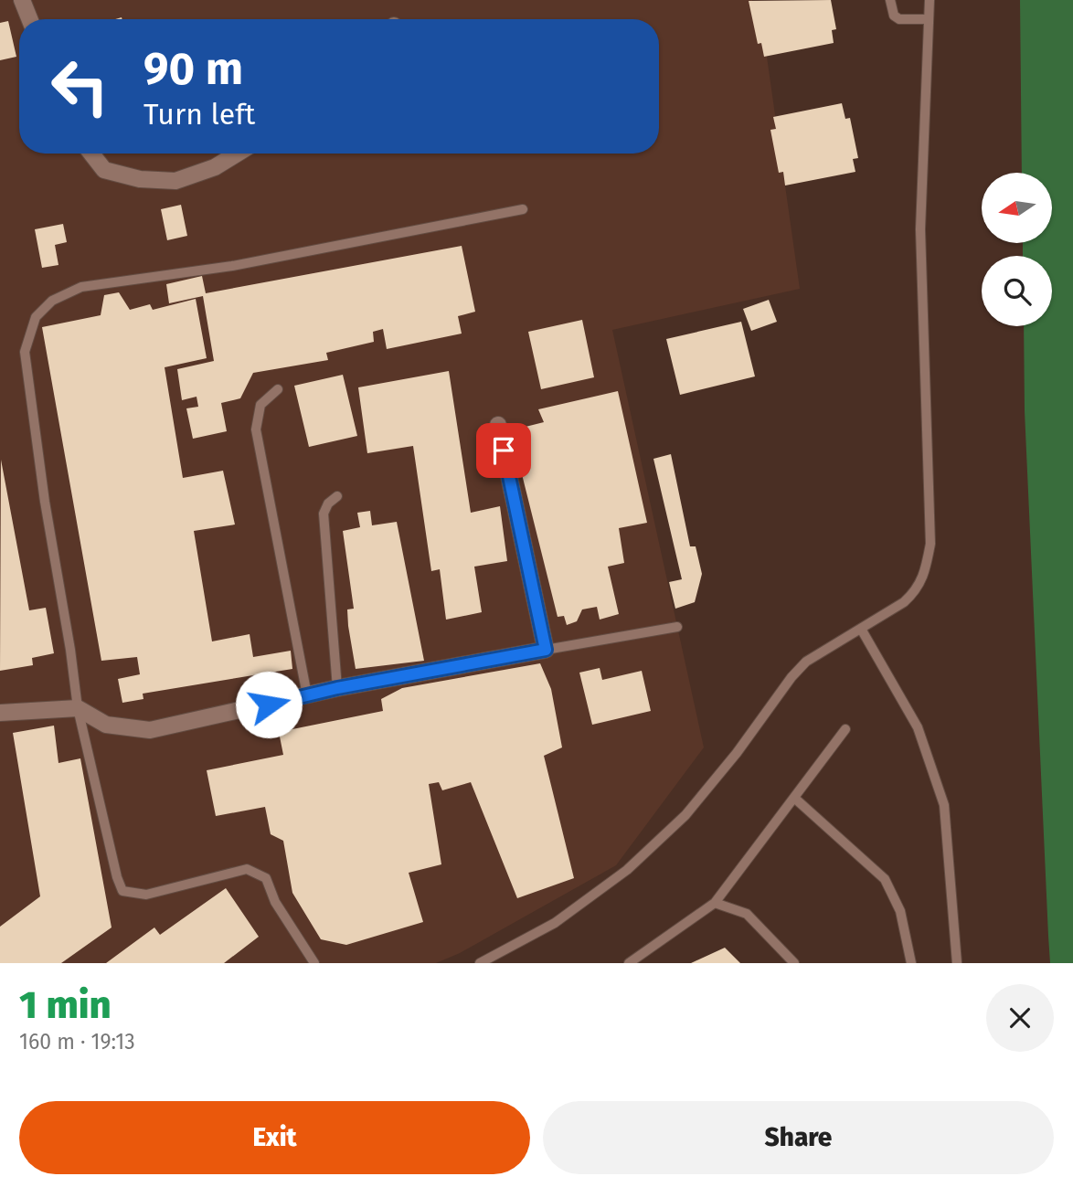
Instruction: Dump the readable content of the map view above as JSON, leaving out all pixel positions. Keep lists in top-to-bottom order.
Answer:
{
  "north": "left",
  "page": {
    "turn": ["90 m", "Turn left"],
    "heading": ["1 min", "160 m · 19:13"],
    "buttons": ["Exit", "Share"]
  }
}
